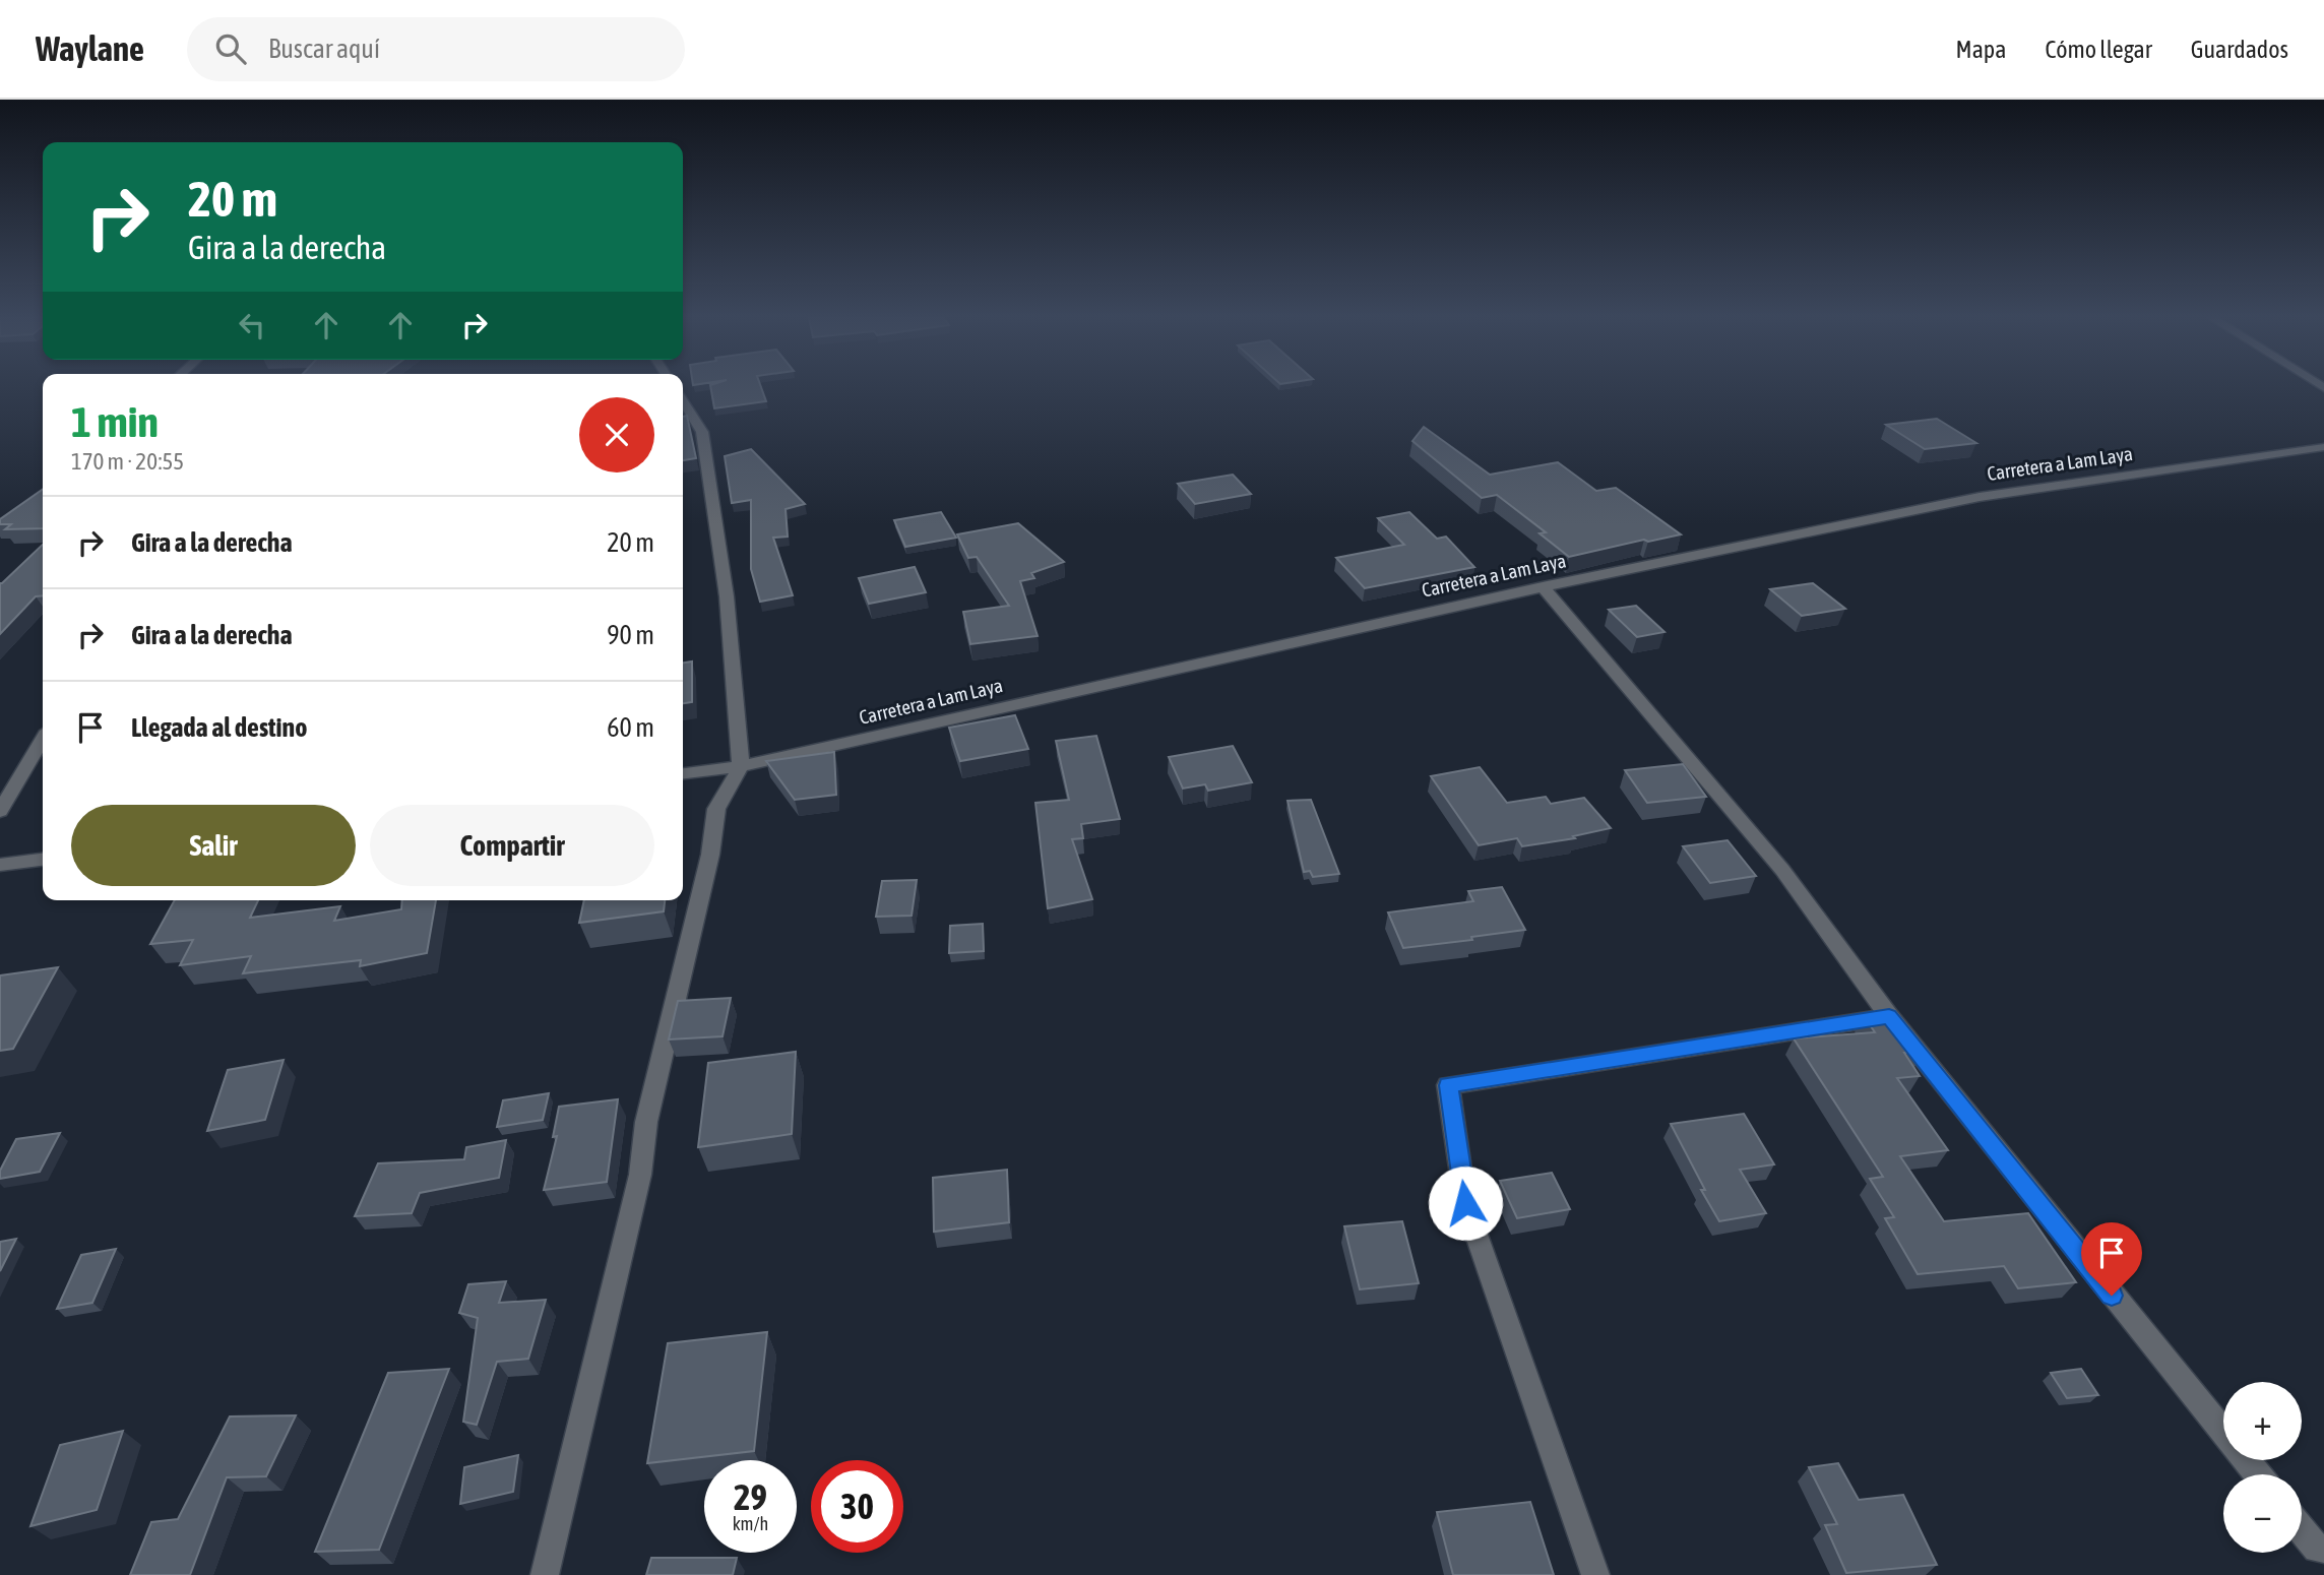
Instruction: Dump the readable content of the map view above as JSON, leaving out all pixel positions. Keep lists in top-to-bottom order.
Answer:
{
  "streets": {
    "street": ["Carretera a Lam Laya"]
  },
  "page": {
    "header": "Waylane",
    "search": "Buscar aquí",
    "nav": ["Mapa", "Cómo llegar", "Guardados"],
    "turn": ["20 m", "Gira a la derecha"],
    "heading": ["1 min", "170 m · 20:55"],
    "list": [
      {
        "name": "Gira a la derecha",
        "value": "20 m"
      },
      {
        "name": "Gira a la derecha",
        "value": "90 m"
      },
      {
        "name": "Llegada al destino",
        "value": "60 m"
      }
    ],
    "buttons": ["Salir", "Compartir"],
    "map_buttons": ["+", "−"],
    "speed": "29 km/h",
    "limit": "30"
  }
}
